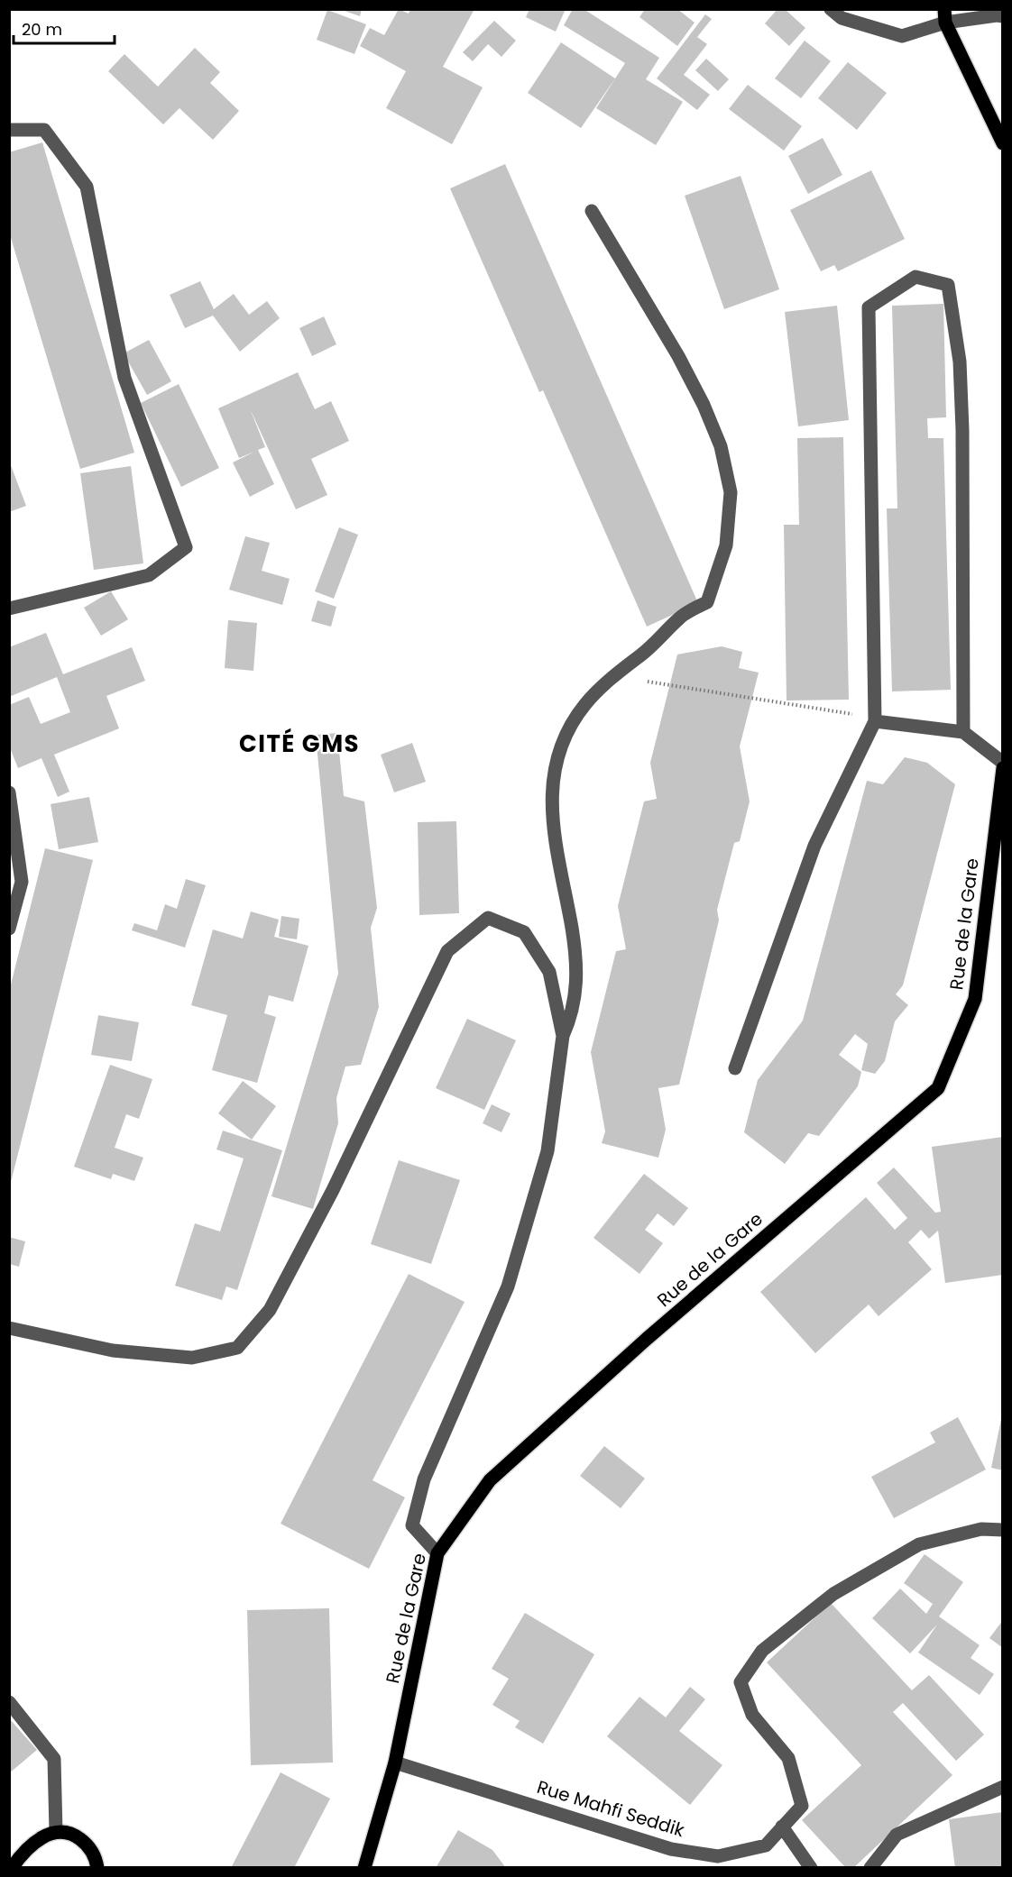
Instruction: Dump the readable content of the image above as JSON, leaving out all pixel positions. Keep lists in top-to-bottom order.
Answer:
{
  "streets": {
    "main road": ["Rue de la Gare"],
    "street": ["Rue Mahfi Seddik"]
  },
  "crossings": [
    ["Rue de la Gare", "Rue Mahfi Seddik"]
  ],
  "districts": ["CITÉ GMS"],
  "scale_bar": "20 m"
}
